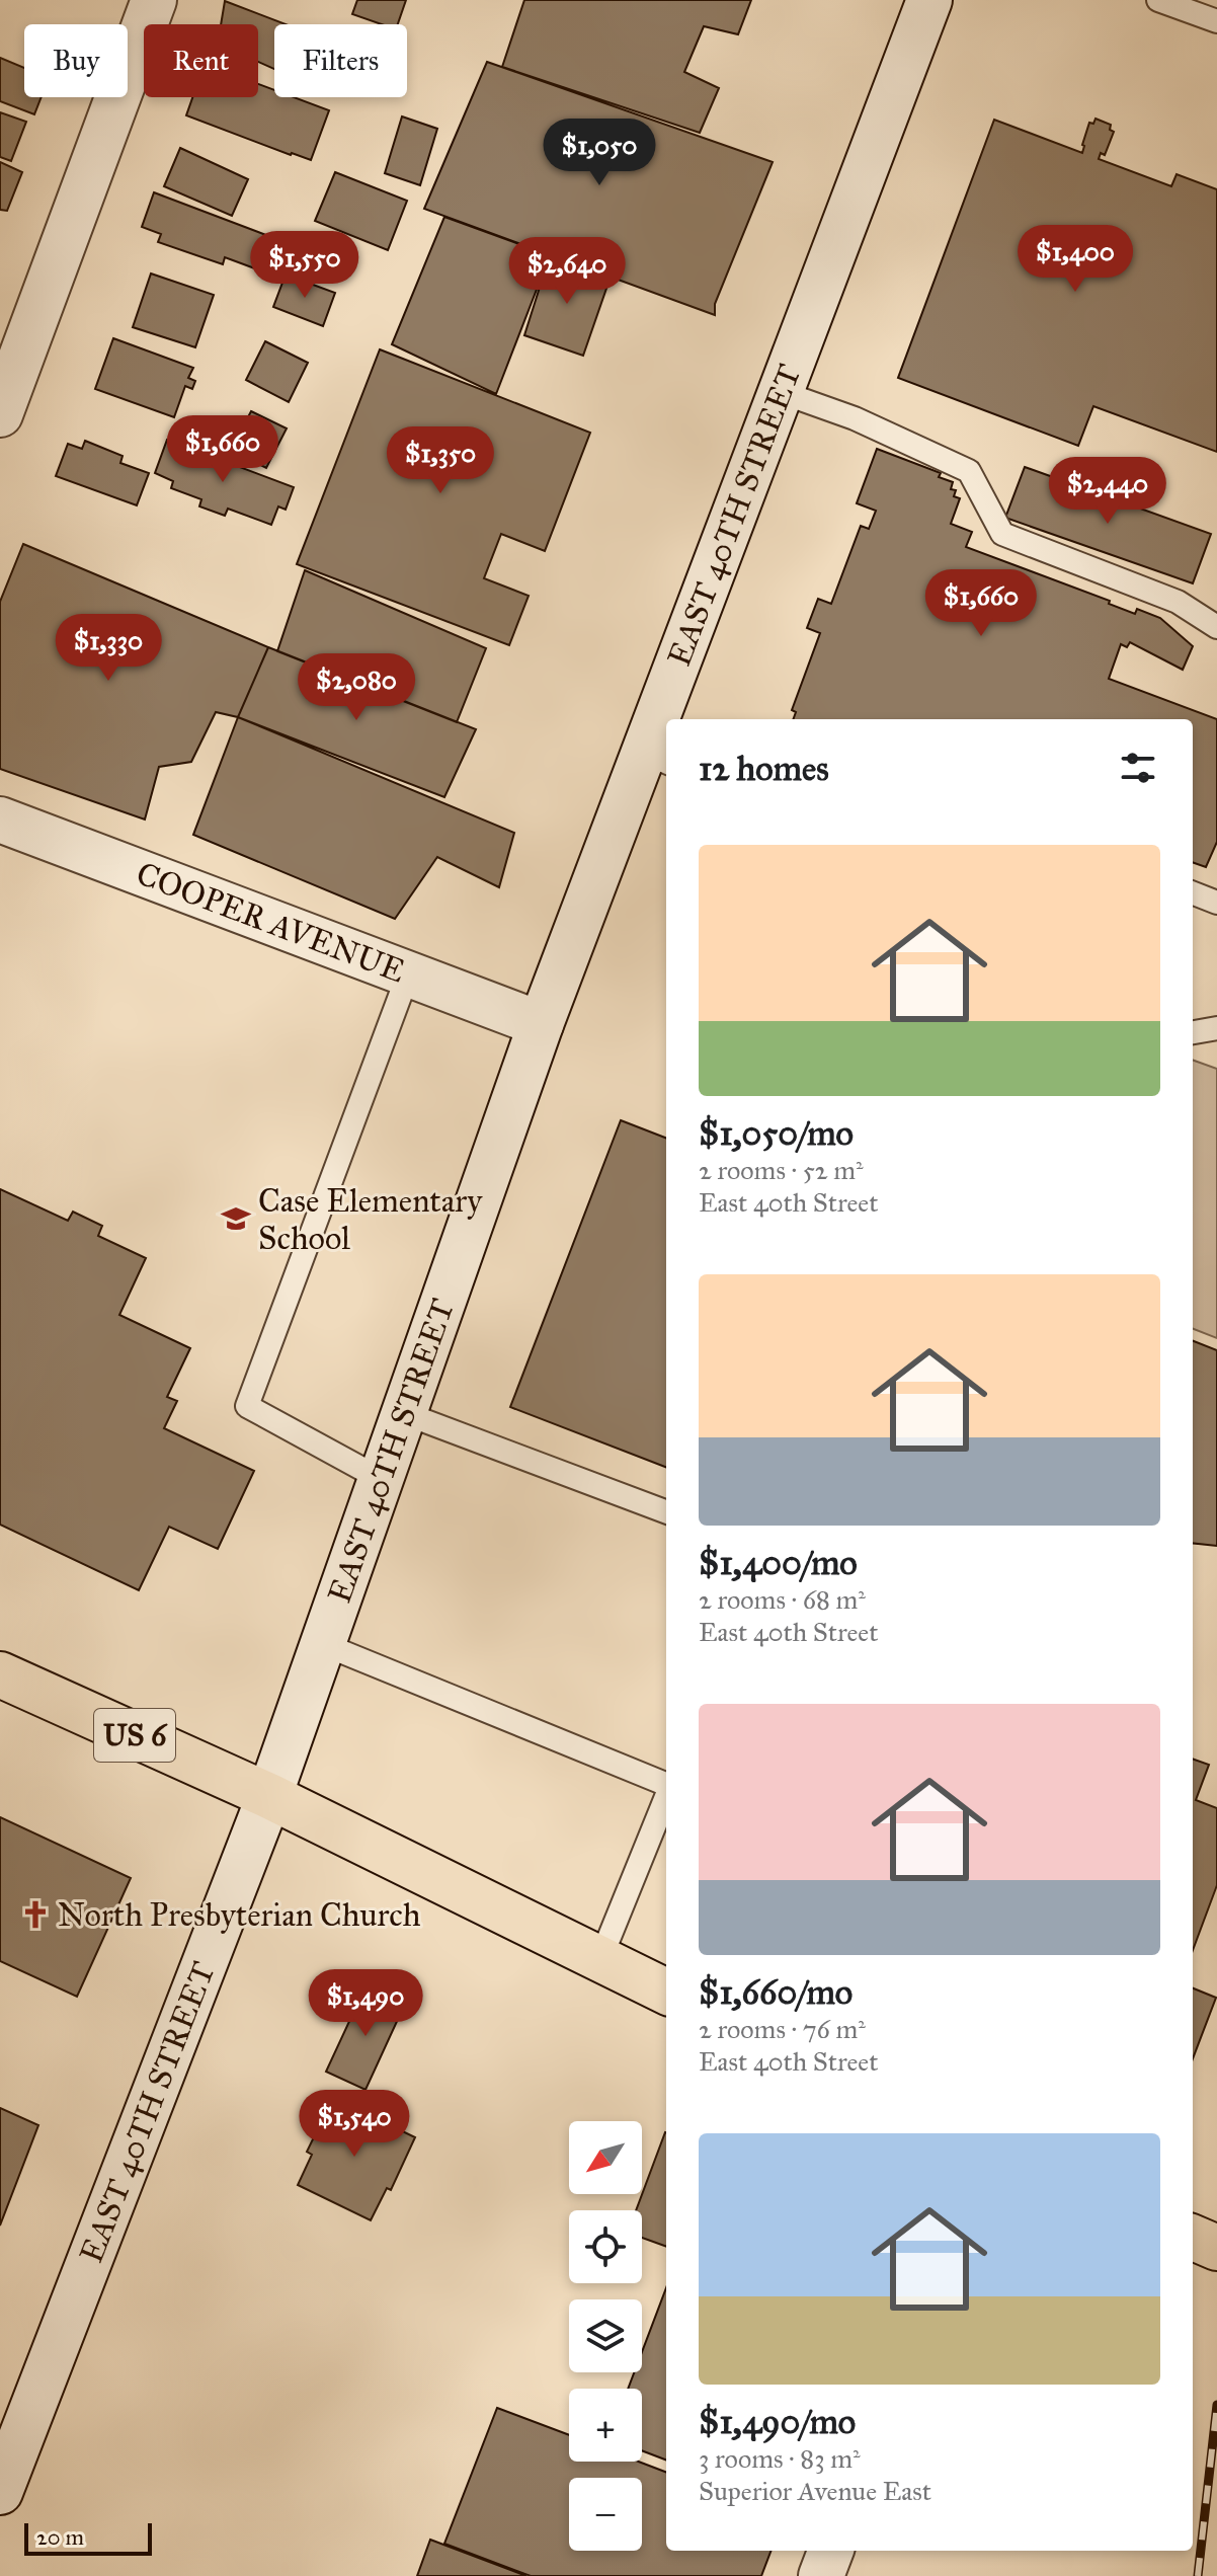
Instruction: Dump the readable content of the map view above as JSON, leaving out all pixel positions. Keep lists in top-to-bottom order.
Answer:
{
  "streets": {
    "main road": ["US 6"],
    "street": ["EAST 40TH STREET", "COOPER AVENUE"]
  },
  "crossings": [
    ["EAST 40TH STREET", "COOPER AVENUE"],
    ["EAST 40TH STREET", "US 6"]
  ],
  "places": {
    "school or university": ["Case Elementary School"],
    "church": ["North Presbyterian Church"]
  },
  "scale_bar": "20 m",
  "north": "bottom left",
  "page": {
    "chip": ["Buy", "Rent", "Filters"],
    "price": [
      "$1,050",
      "$1,400",
      "$1,550",
      "$2,640",
      "$1,660",
      "$1,350",
      "$2,440",
      "$1,660",
      "$1,330",
      "$2,080",
      "$1,490",
      "$1,540"
    ],
    "heading": "12 homes",
    "list": [
      {
        "name": "$1,050/mo",
        "note": "2 rooms · 52 m² · East 40th Street"
      },
      {
        "name": "$1,400/mo",
        "note": "2 rooms · 68 m² · East 40th Street"
      },
      {
        "name": "$1,660/mo",
        "note": "2 rooms · 76 m² · East 40th Street"
      },
      {
        "name": "$1,490/mo",
        "note": "3 rooms · 83 m² · Superior Avenue East"
      }
    ],
    "map_buttons": ["+", "−"],
    "scale": "20 m"
  }
}
